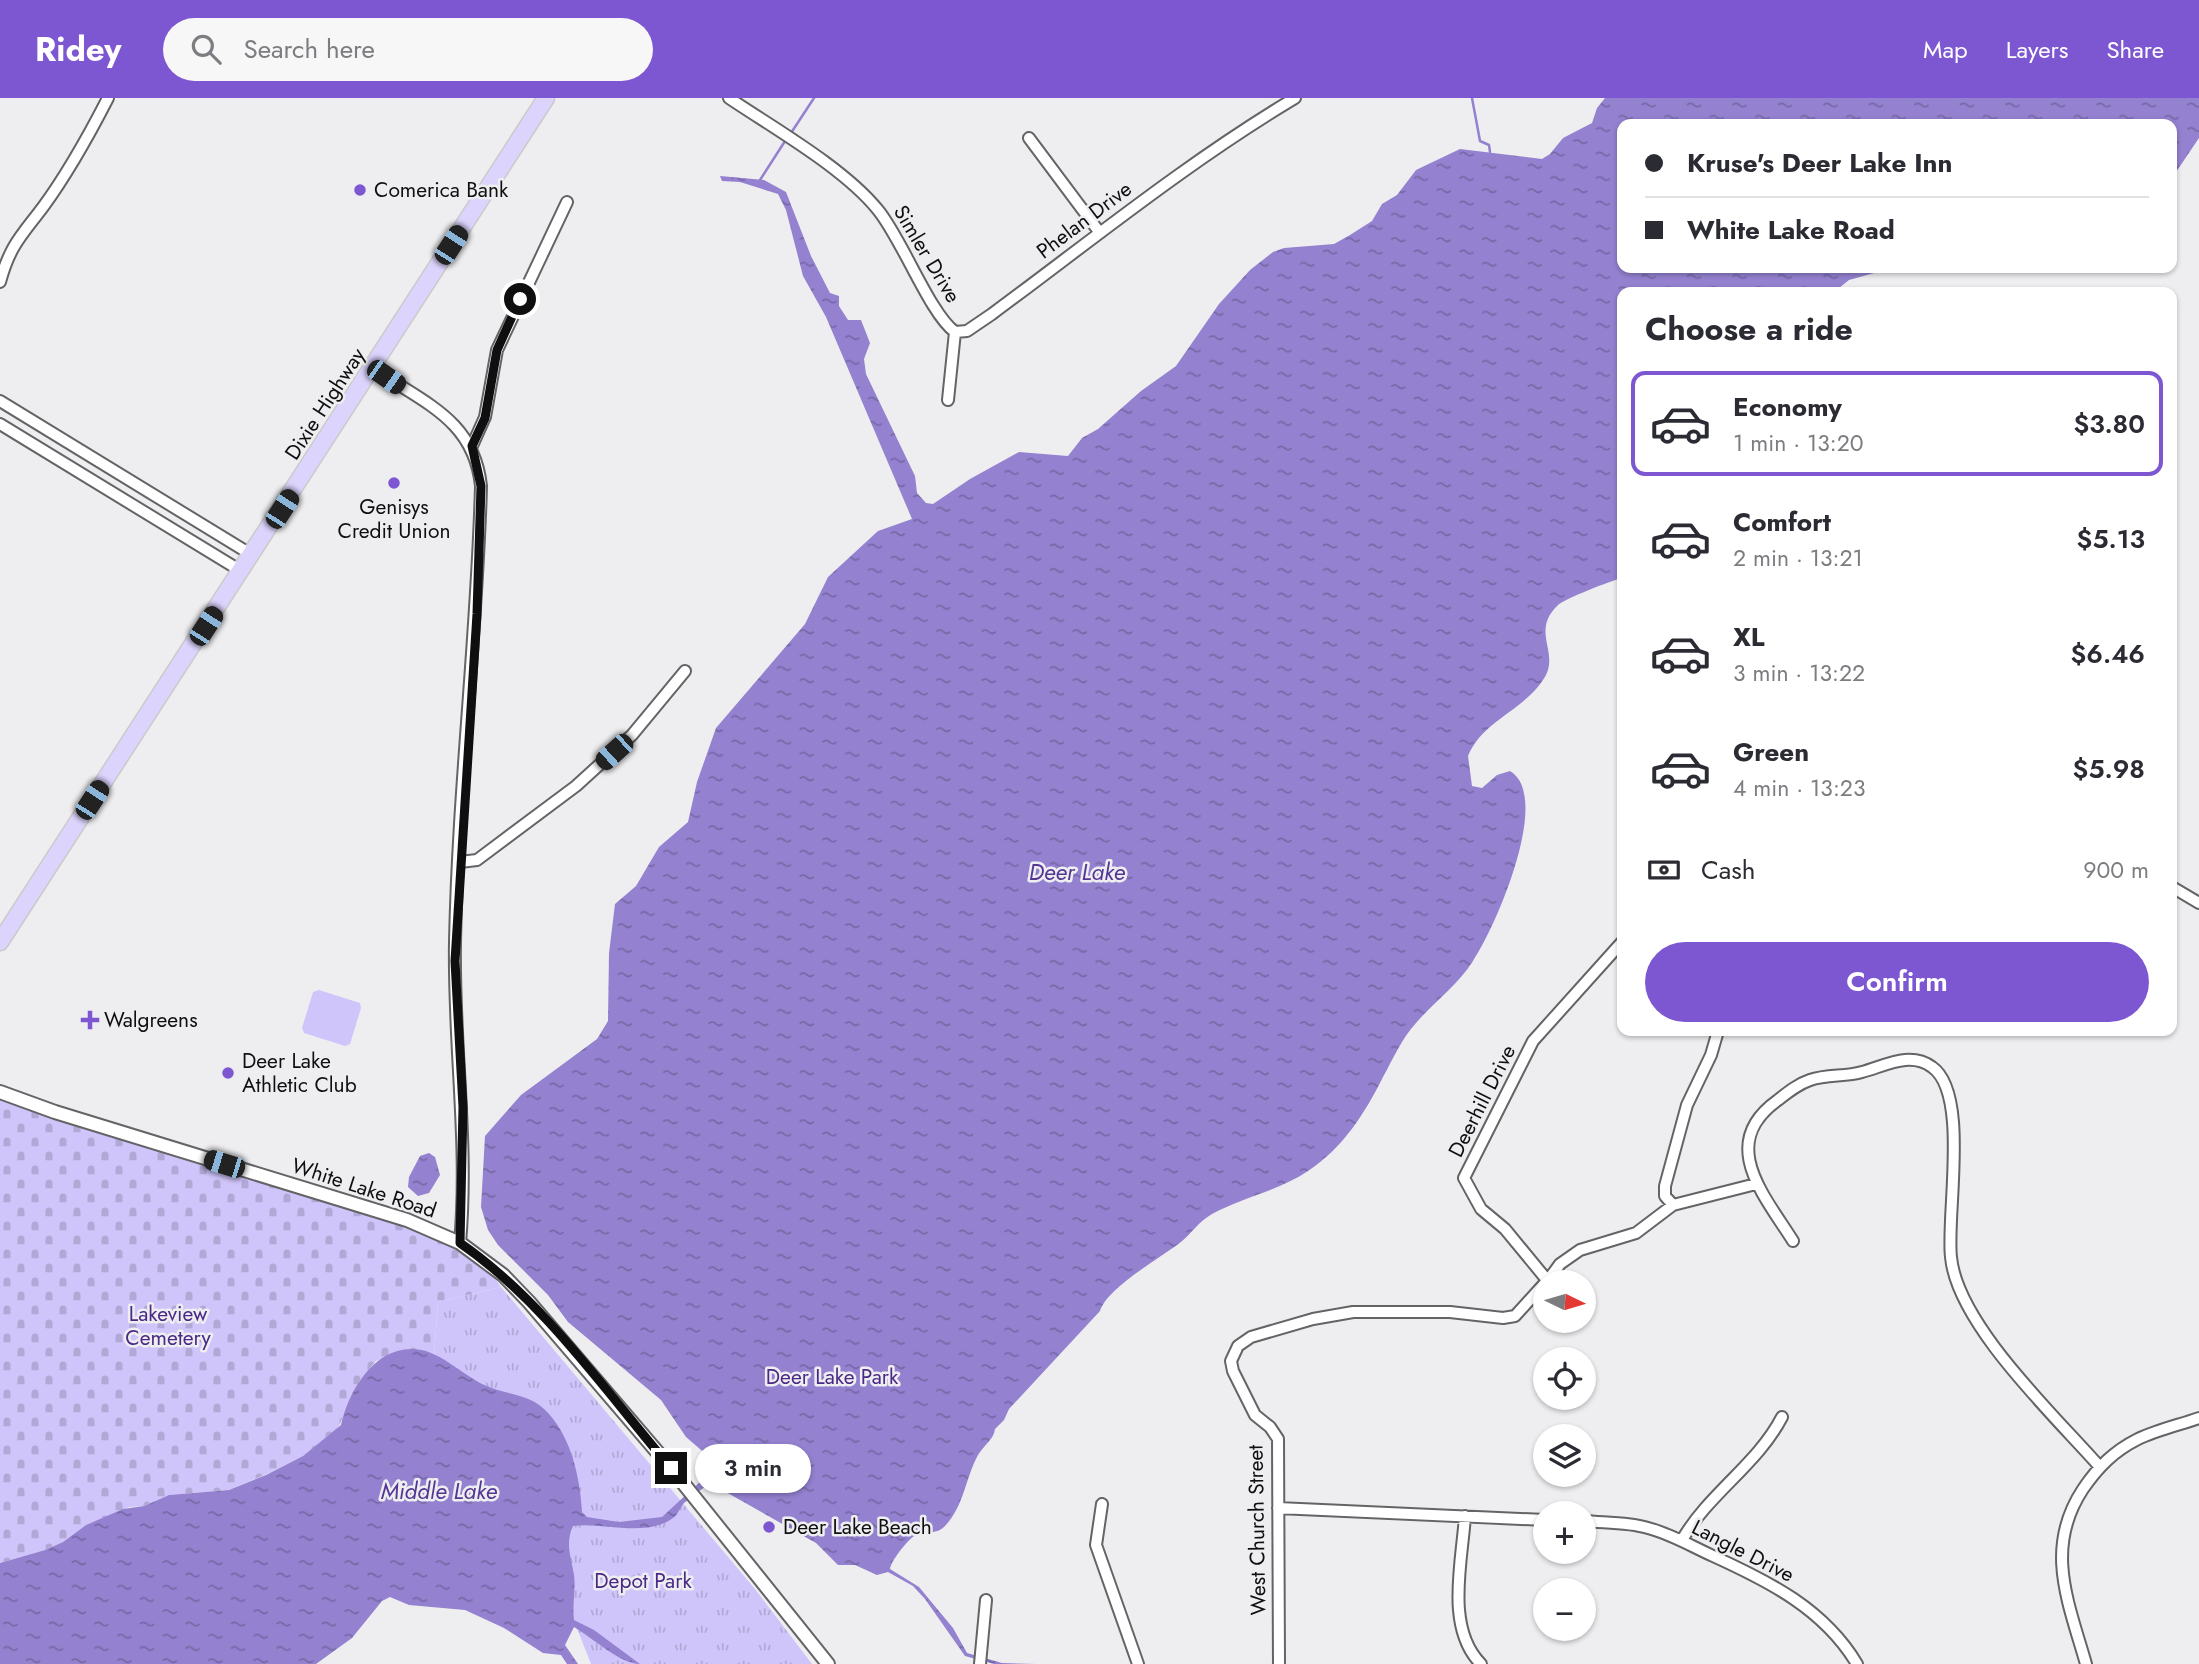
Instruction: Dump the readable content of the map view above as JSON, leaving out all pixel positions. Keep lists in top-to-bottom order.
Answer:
{
  "streets": {
    "main road": ["Dixie Highway"],
    "street": [
      "Phelan Drive",
      "Simler Drive",
      "Deerhill Drive",
      "White Lake Road",
      "West Church Street",
      "Langle Drive"
    ]
  },
  "crossings": [
    ["Phelan Drive", "Simler Drive"]
  ],
  "water": ["Deer Lake", "Middle Lake"],
  "parks": ["Lakeview Cemetery", "Deer Lake Park", "Depot Park"],
  "places": {
    "other": [
      "Comerica Bank",
      "Genisys Credit Union",
      "Deer Lake Athletic Club",
      "Deer Lake Beach"
    ],
    "health": ["Walgreens"]
  },
  "north": "right",
  "page": {
    "header": "Ridey",
    "search": "Search here",
    "nav": ["Map", "Layers", "Share"],
    "banner": ["Kruse's Deer Lake Inn", "White Lake Road"],
    "heading": "Choose a ride",
    "list": [
      {
        "name": "Economy",
        "note": "1 min · 13:20",
        "value": "$3.80"
      },
      {
        "name": "Comfort",
        "note": "2 min · 13:21",
        "value": "$5.13"
      },
      {
        "name": "XL",
        "note": "3 min · 13:22",
        "value": "$6.46"
      },
      {
        "name": "Green",
        "note": "4 min · 13:23",
        "value": "$5.98"
      }
    ],
    "pay": ["Cash", "900 m"],
    "buttons": "Confirm",
    "map_buttons": ["+", "−"],
    "bubble": "3 min"
  }
}
